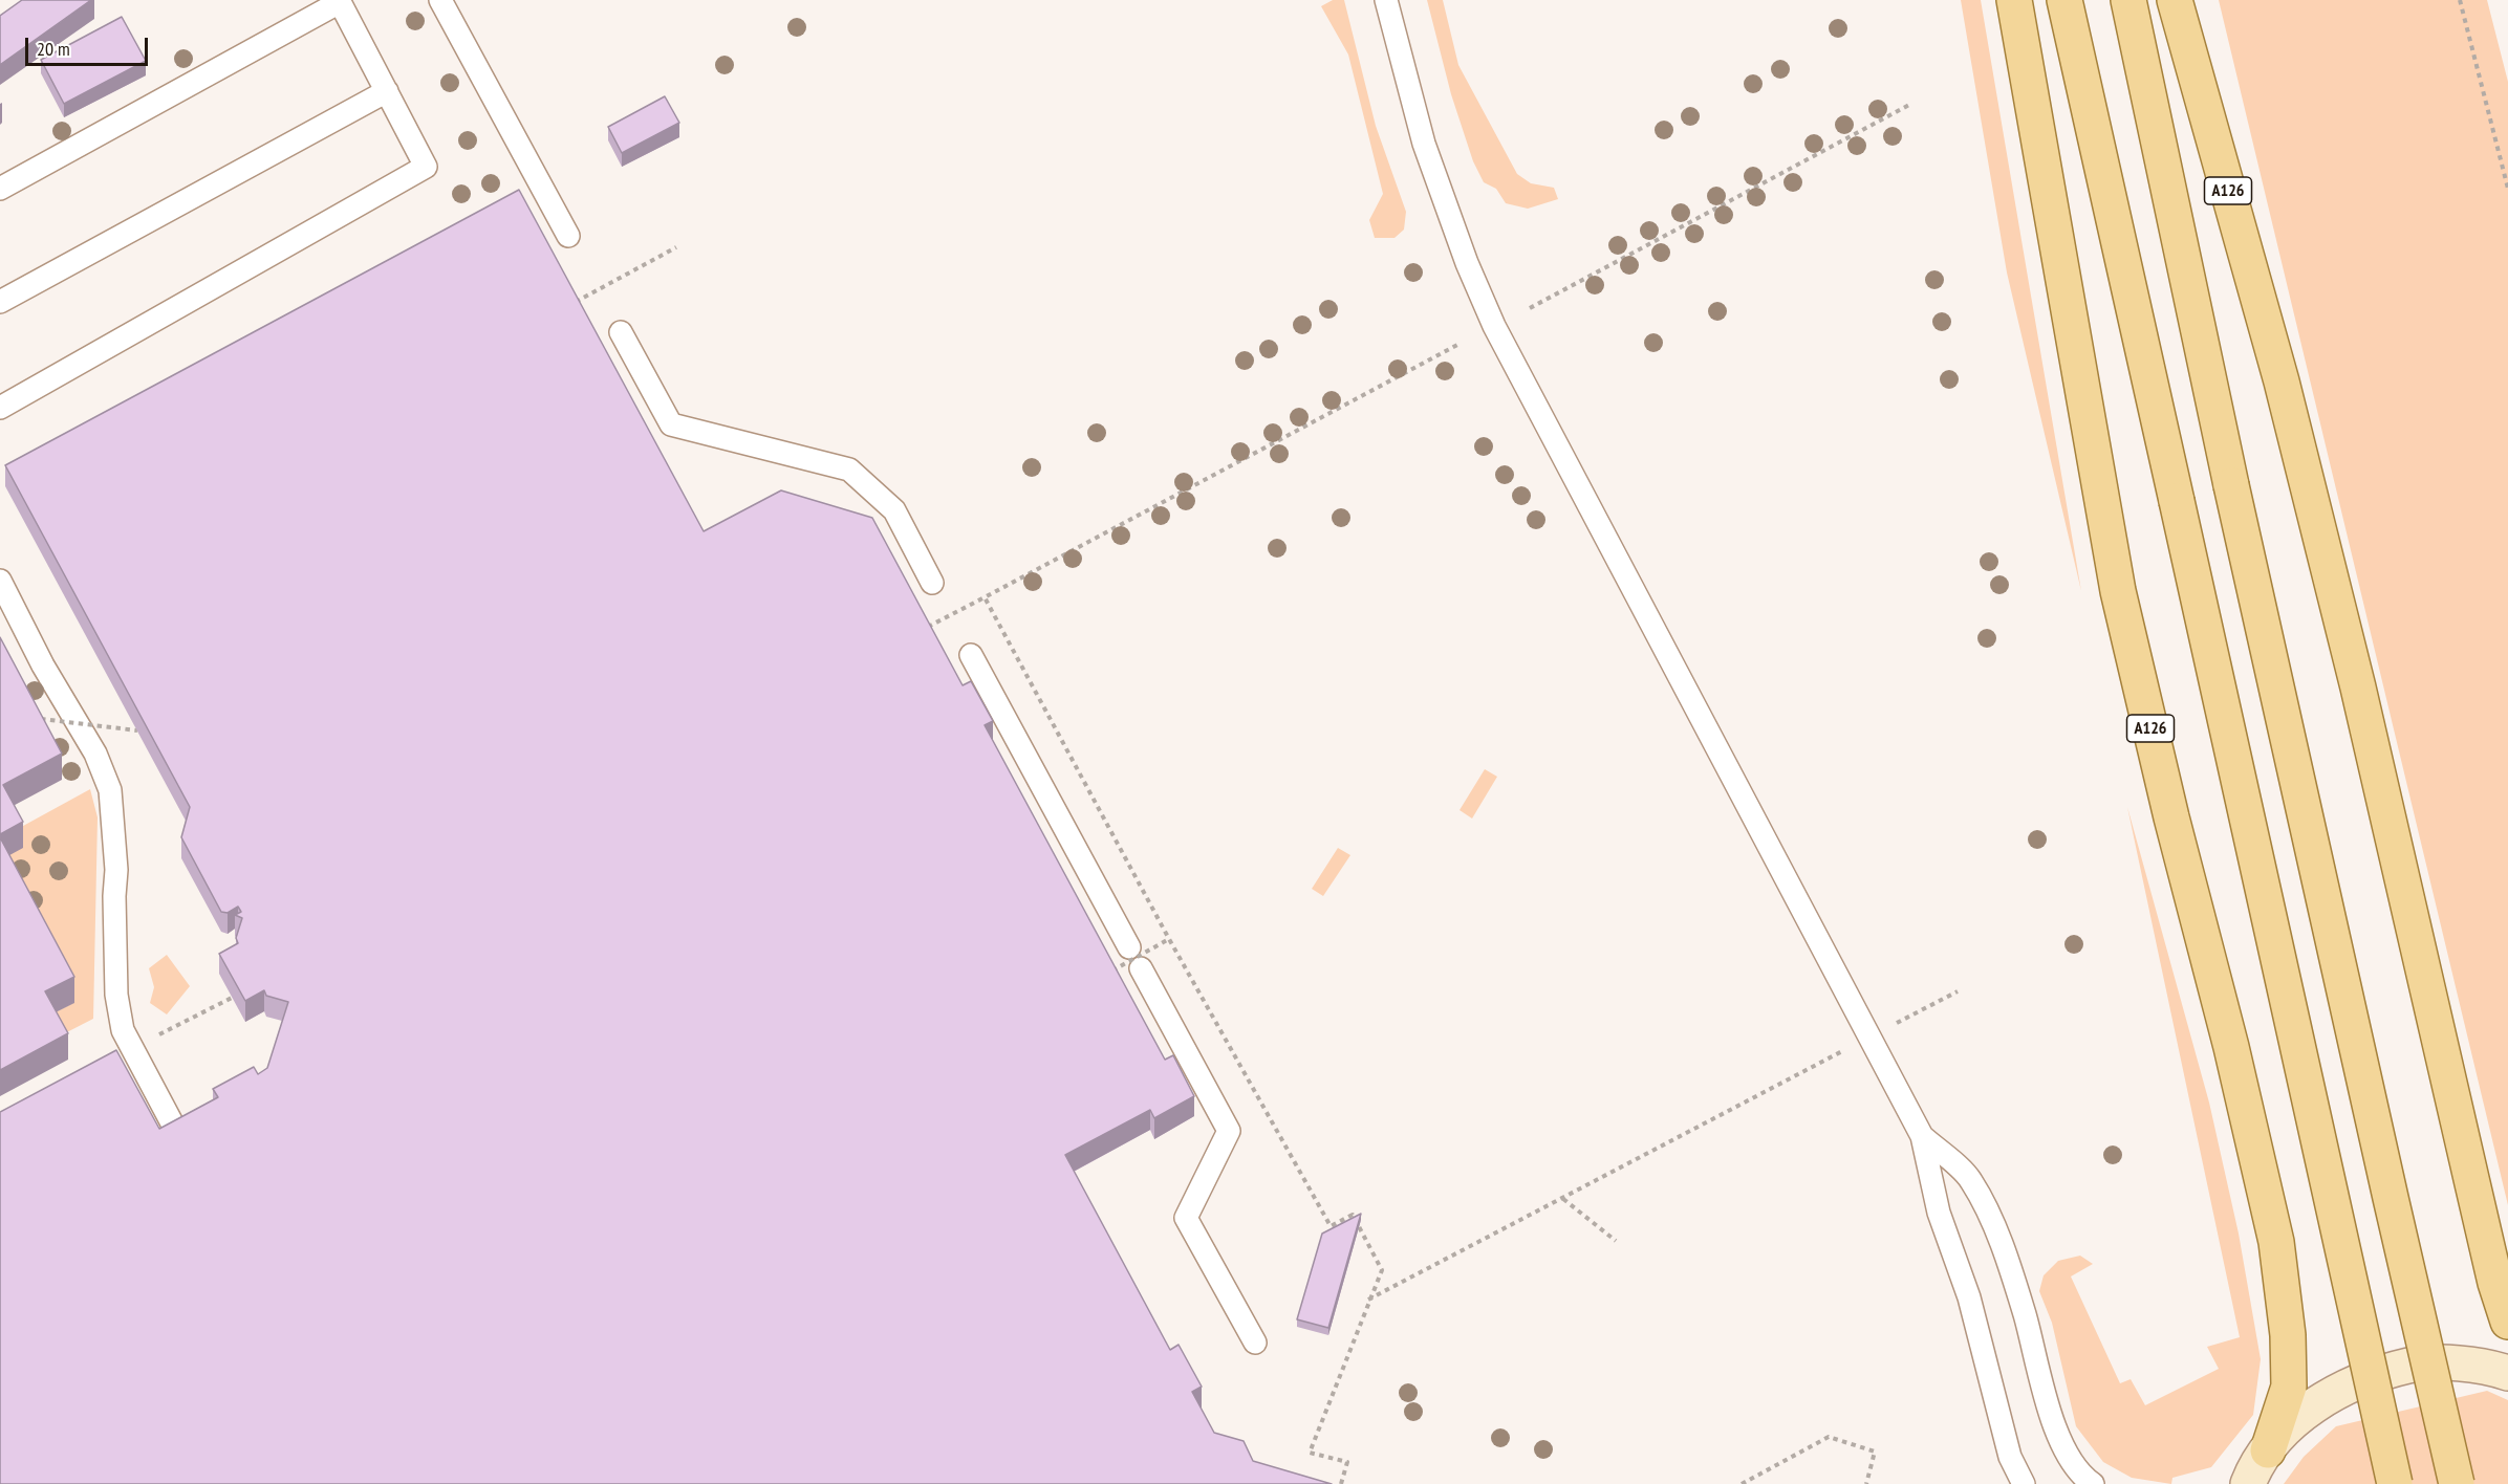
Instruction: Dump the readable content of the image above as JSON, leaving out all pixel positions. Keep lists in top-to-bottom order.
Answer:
{
  "streets": {
    "main road": ["A126"]
  },
  "scale_bar": "20 m"
}
